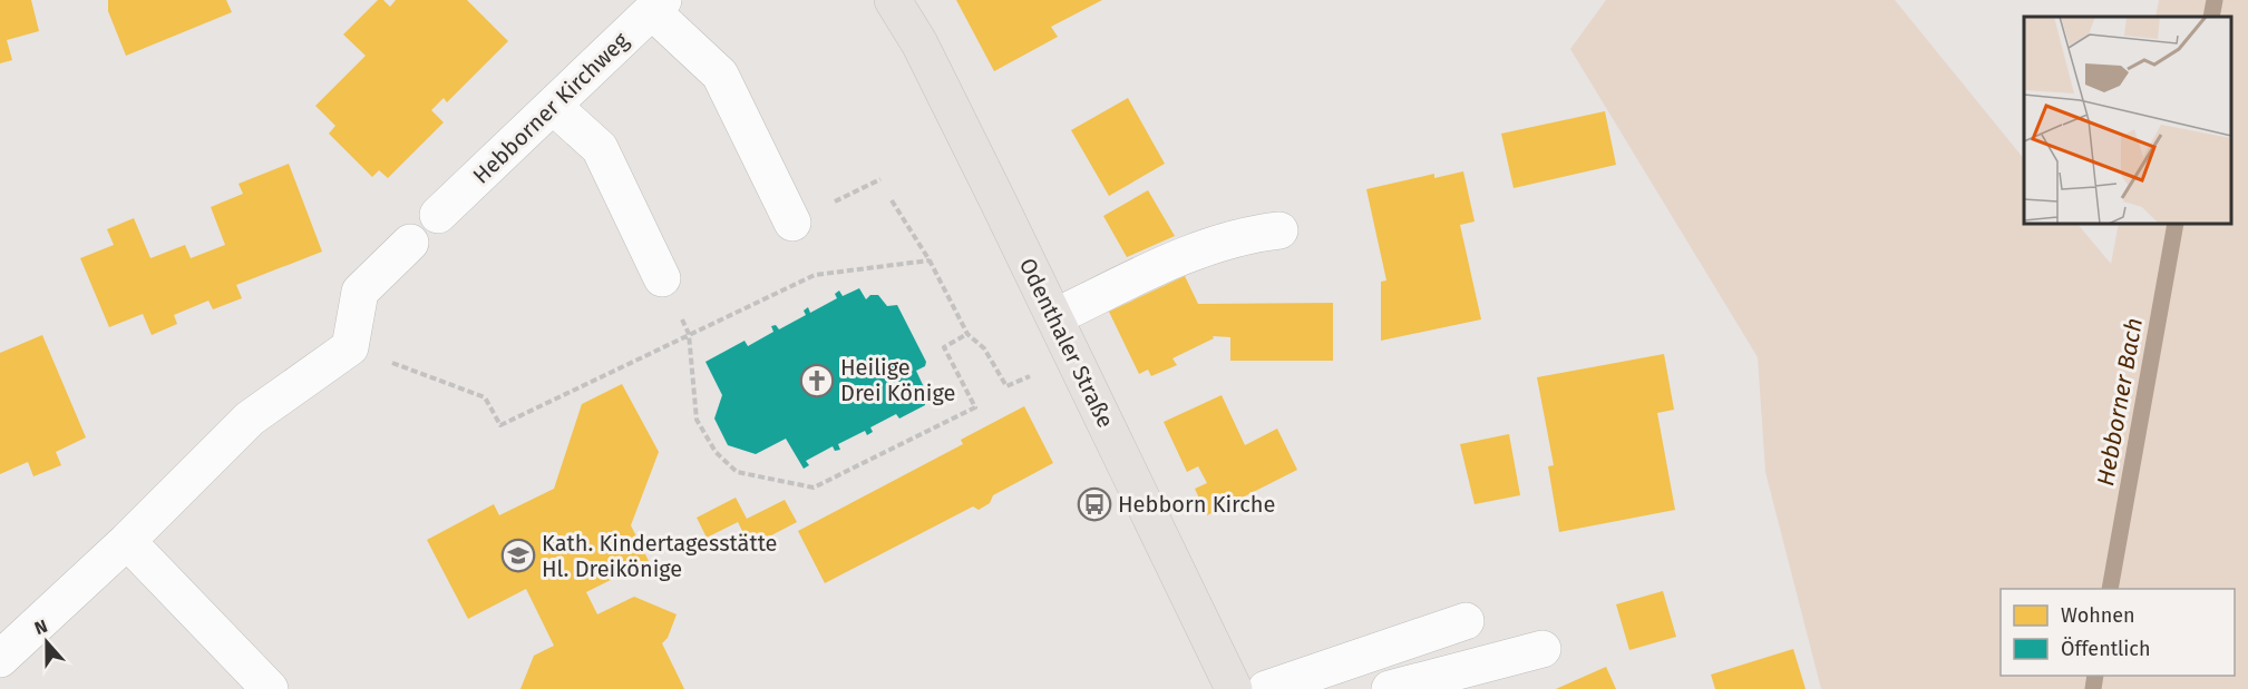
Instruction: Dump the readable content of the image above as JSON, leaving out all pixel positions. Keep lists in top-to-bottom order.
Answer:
{
  "streets": {
    "main road": ["Odenthaler Straße"],
    "street": ["Hebborner Kirchweg"]
  },
  "water": ["Hebborner Bach"],
  "places": {
    "church": ["Heilige Drei Könige"],
    "bus stop": ["Hebborn Kirche"],
    "school or university": ["Kath. Kindertagesstätte Hl. Dreikönige"]
  },
  "legend": ["Wohnen", "Öffentlich"],
  "north": "top"
}
